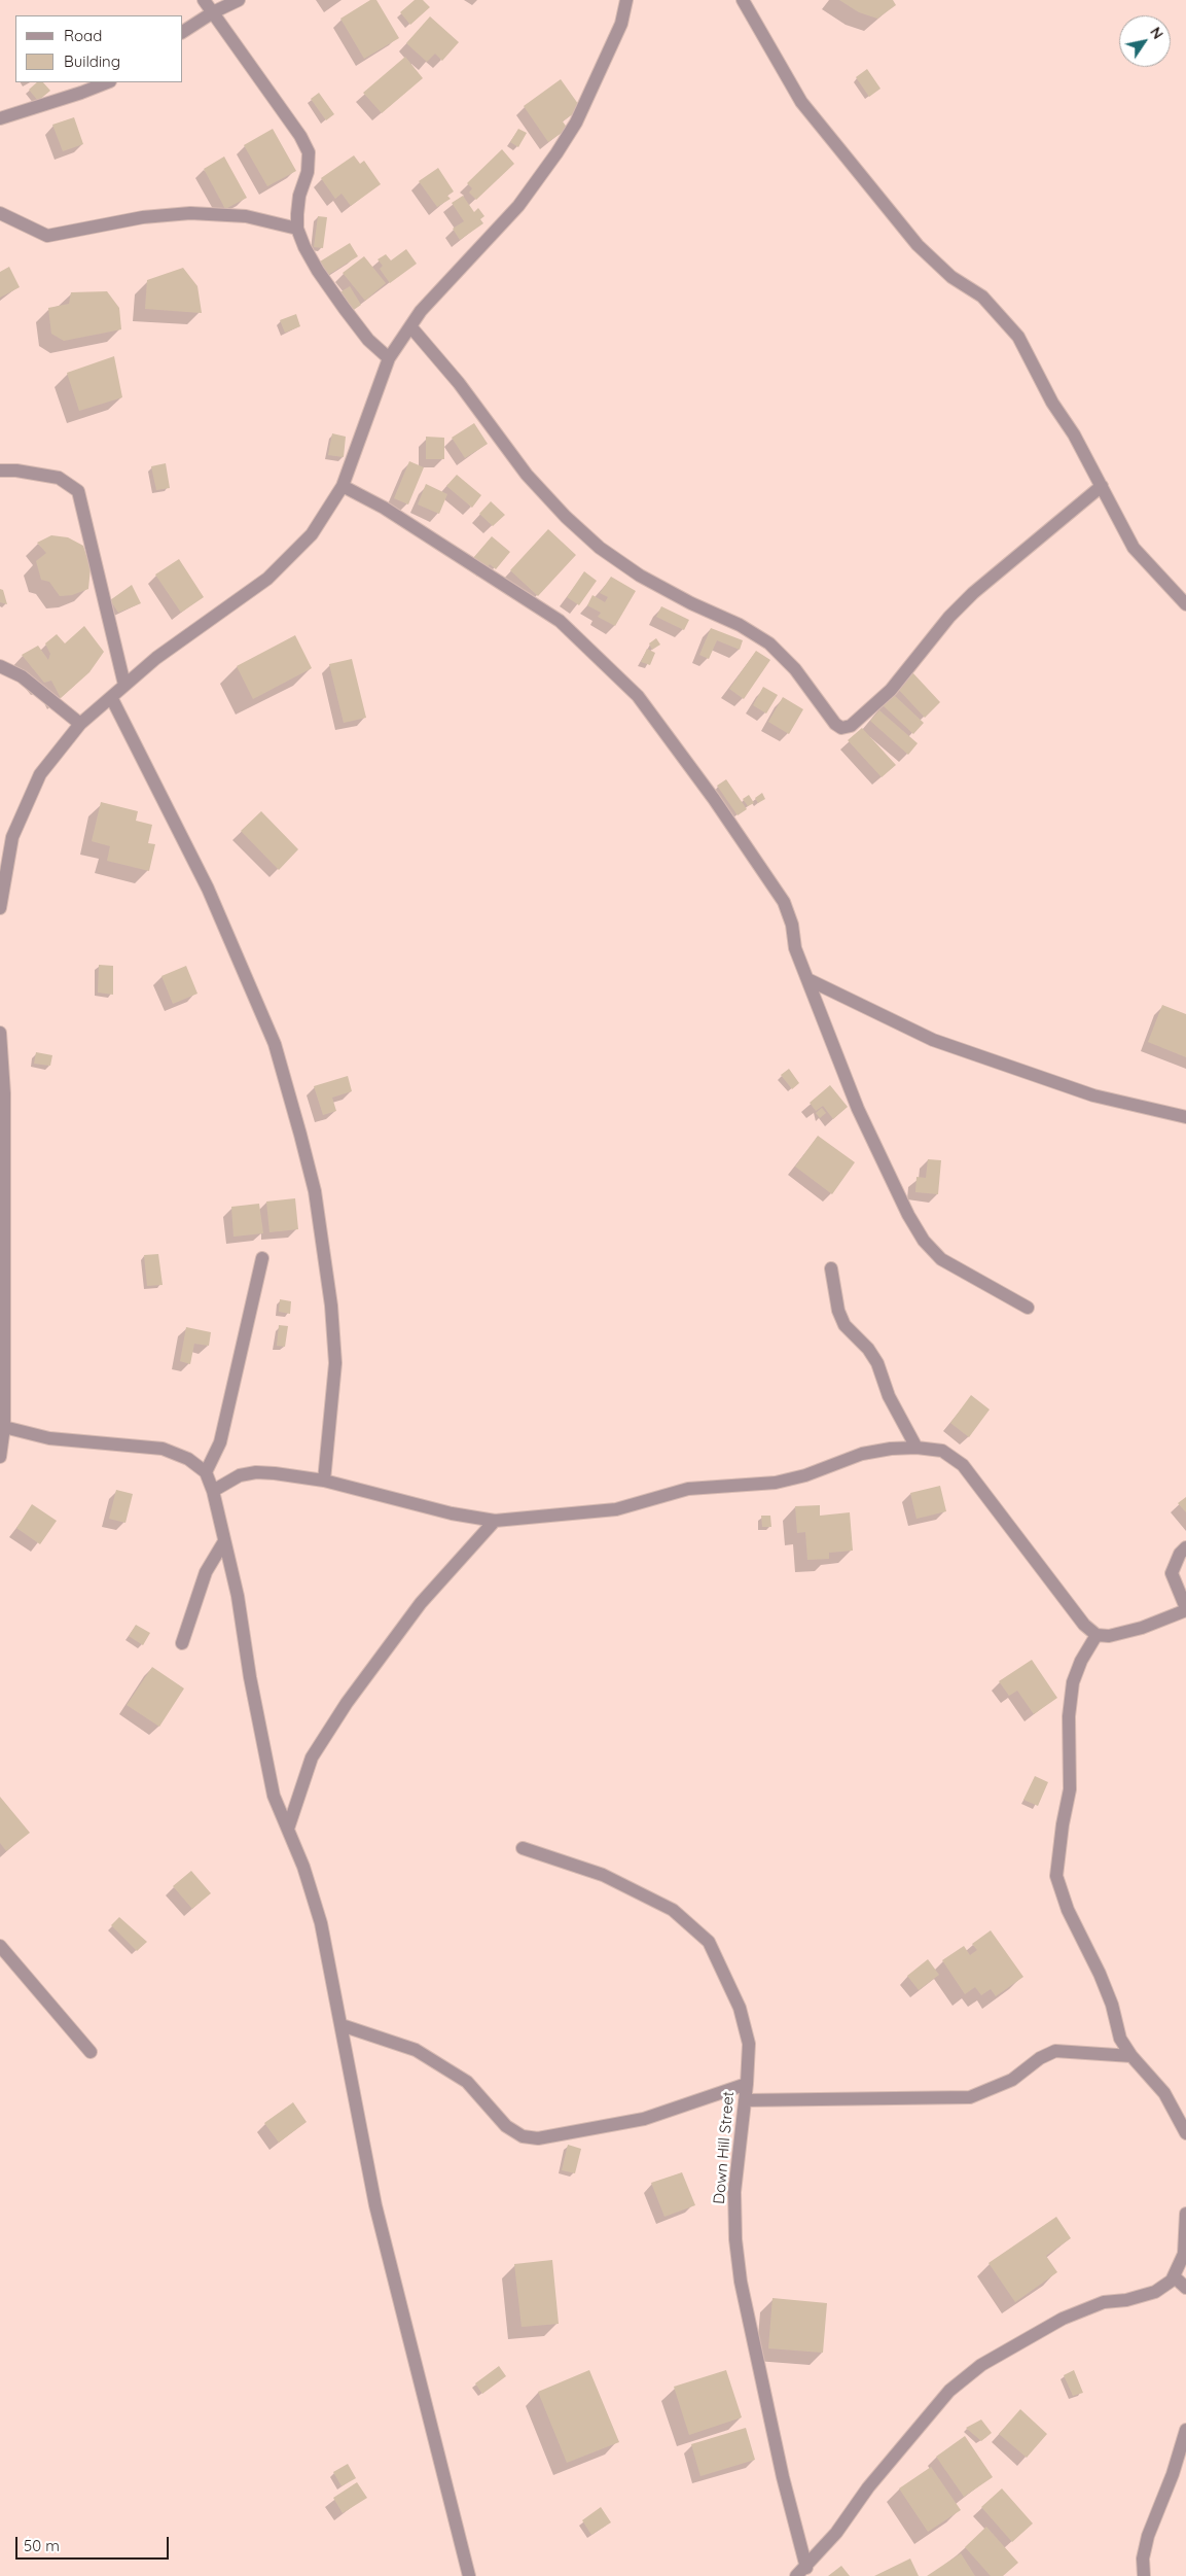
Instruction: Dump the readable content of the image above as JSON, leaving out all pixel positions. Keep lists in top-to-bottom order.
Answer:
{
  "streets": {
    "street": ["Down Hill Street"]
  },
  "legend": ["Road", "Building"],
  "scale_bar": "50 m",
  "north": "top right"
}
